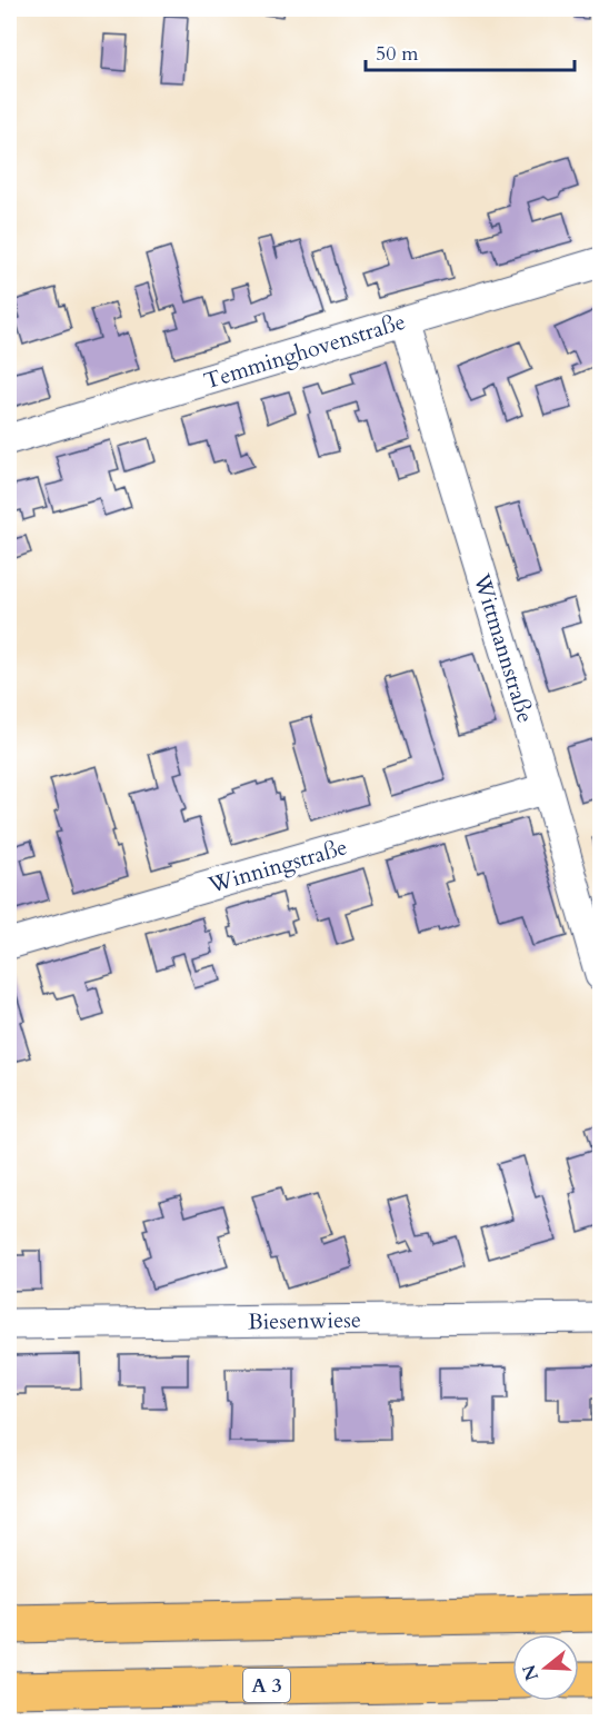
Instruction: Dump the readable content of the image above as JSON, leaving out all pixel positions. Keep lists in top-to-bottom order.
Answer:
{
  "streets": {
    "highway": ["A 3"],
    "street": [
      "Temminghovenstraße",
      "Wittmannstraße",
      "Winningstraße",
      "Biesenwiese"
    ]
  },
  "crossings": [
    ["Temminghovenstraße", "Wittmannstraße"],
    ["Wittmannstraße", "Winningstraße"]
  ],
  "scale_bar": "50 m",
  "north": "left"
}
